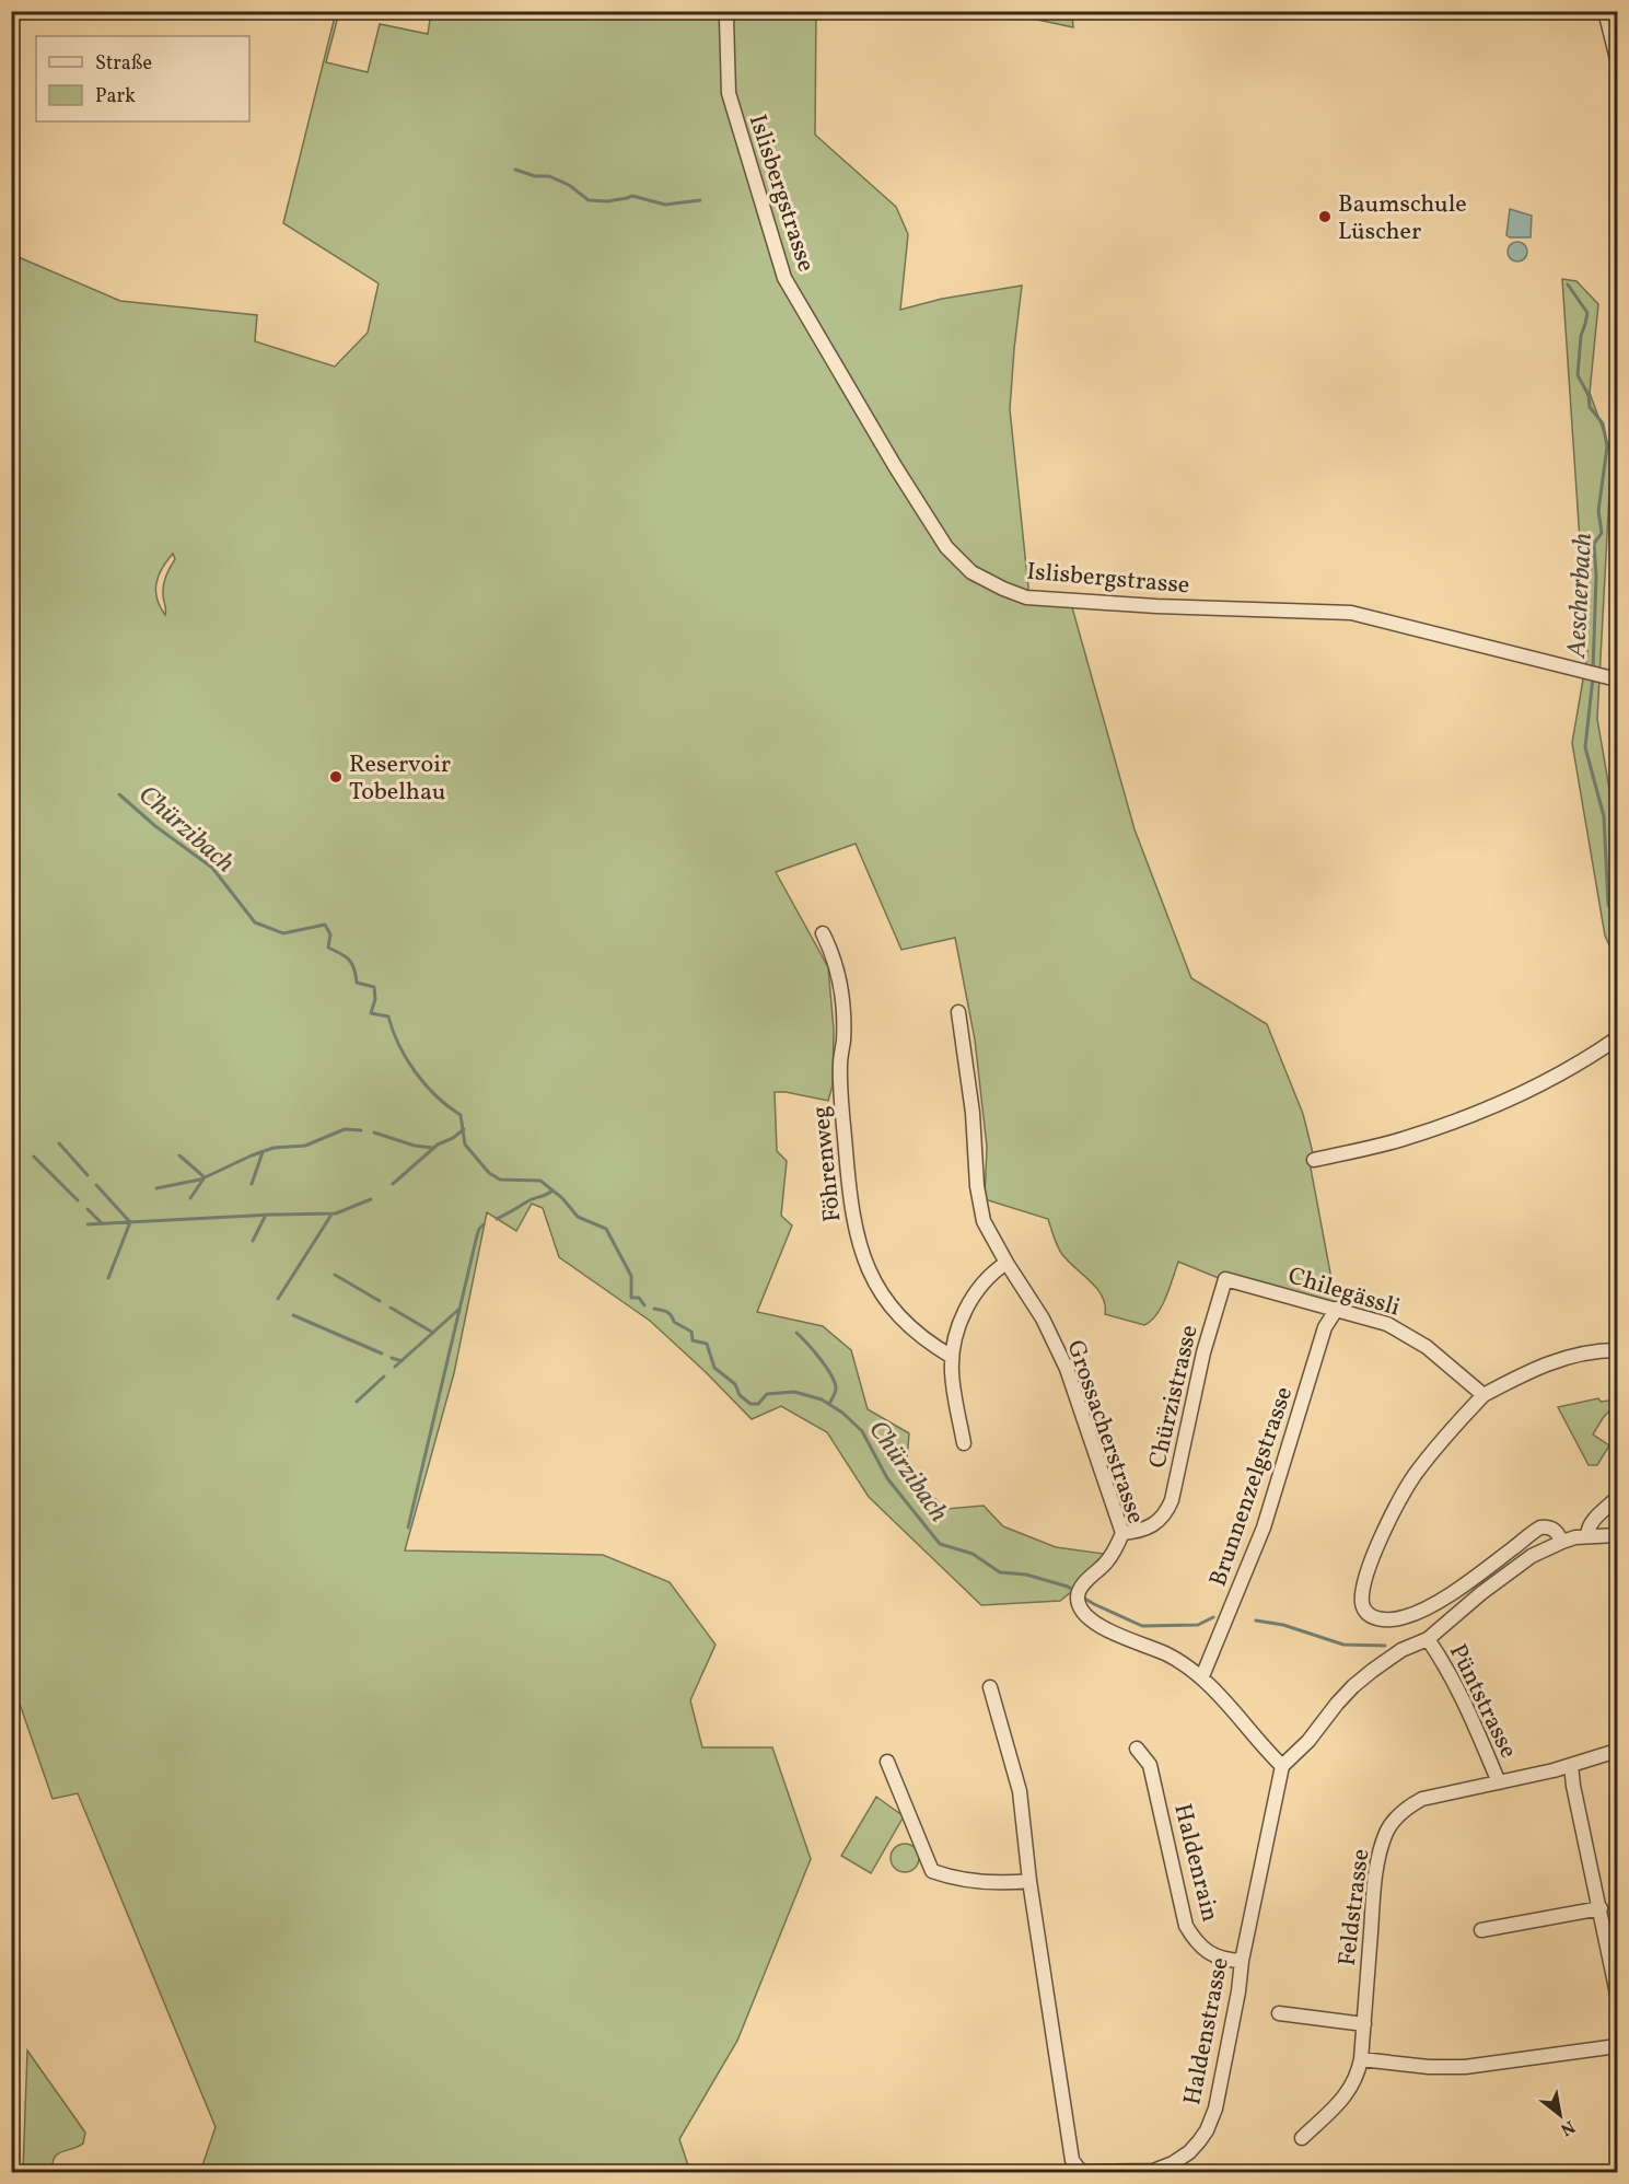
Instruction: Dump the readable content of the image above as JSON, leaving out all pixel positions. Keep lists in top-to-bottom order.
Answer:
{
  "streets": {
    "street": [
      "Islisbergstrasse",
      "Föhrenweg",
      "Chilegässli",
      "Chürzistrasse",
      "Grossacherstrasse",
      "Brunnenzelgstrasse",
      "Püntstrasse",
      "Haldenrain",
      "Feldstrasse",
      "Haldenstrasse"
    ]
  },
  "crossings": [
    ["Chilegässli", "Chürzistrasse"],
    ["Chilegässli", "Brunnenzelgstrasse"],
    ["Chürzistrasse", "Grossacherstrasse"],
    ["Grossacherstrasse", "Brunnenzelgstrasse"],
    ["Grossacherstrasse", "Haldenstrasse"],
    ["Püntstrasse", "Feldstrasse"],
    ["Haldenrain", "Haldenstrasse"]
  ],
  "water": ["Aescherbach", "Chürzibach"],
  "places": ["Baumschule Lüscher", "Reservoir Tobelhau"],
  "legend": ["Straße", "Park"],
  "north": "bottom right"
}
